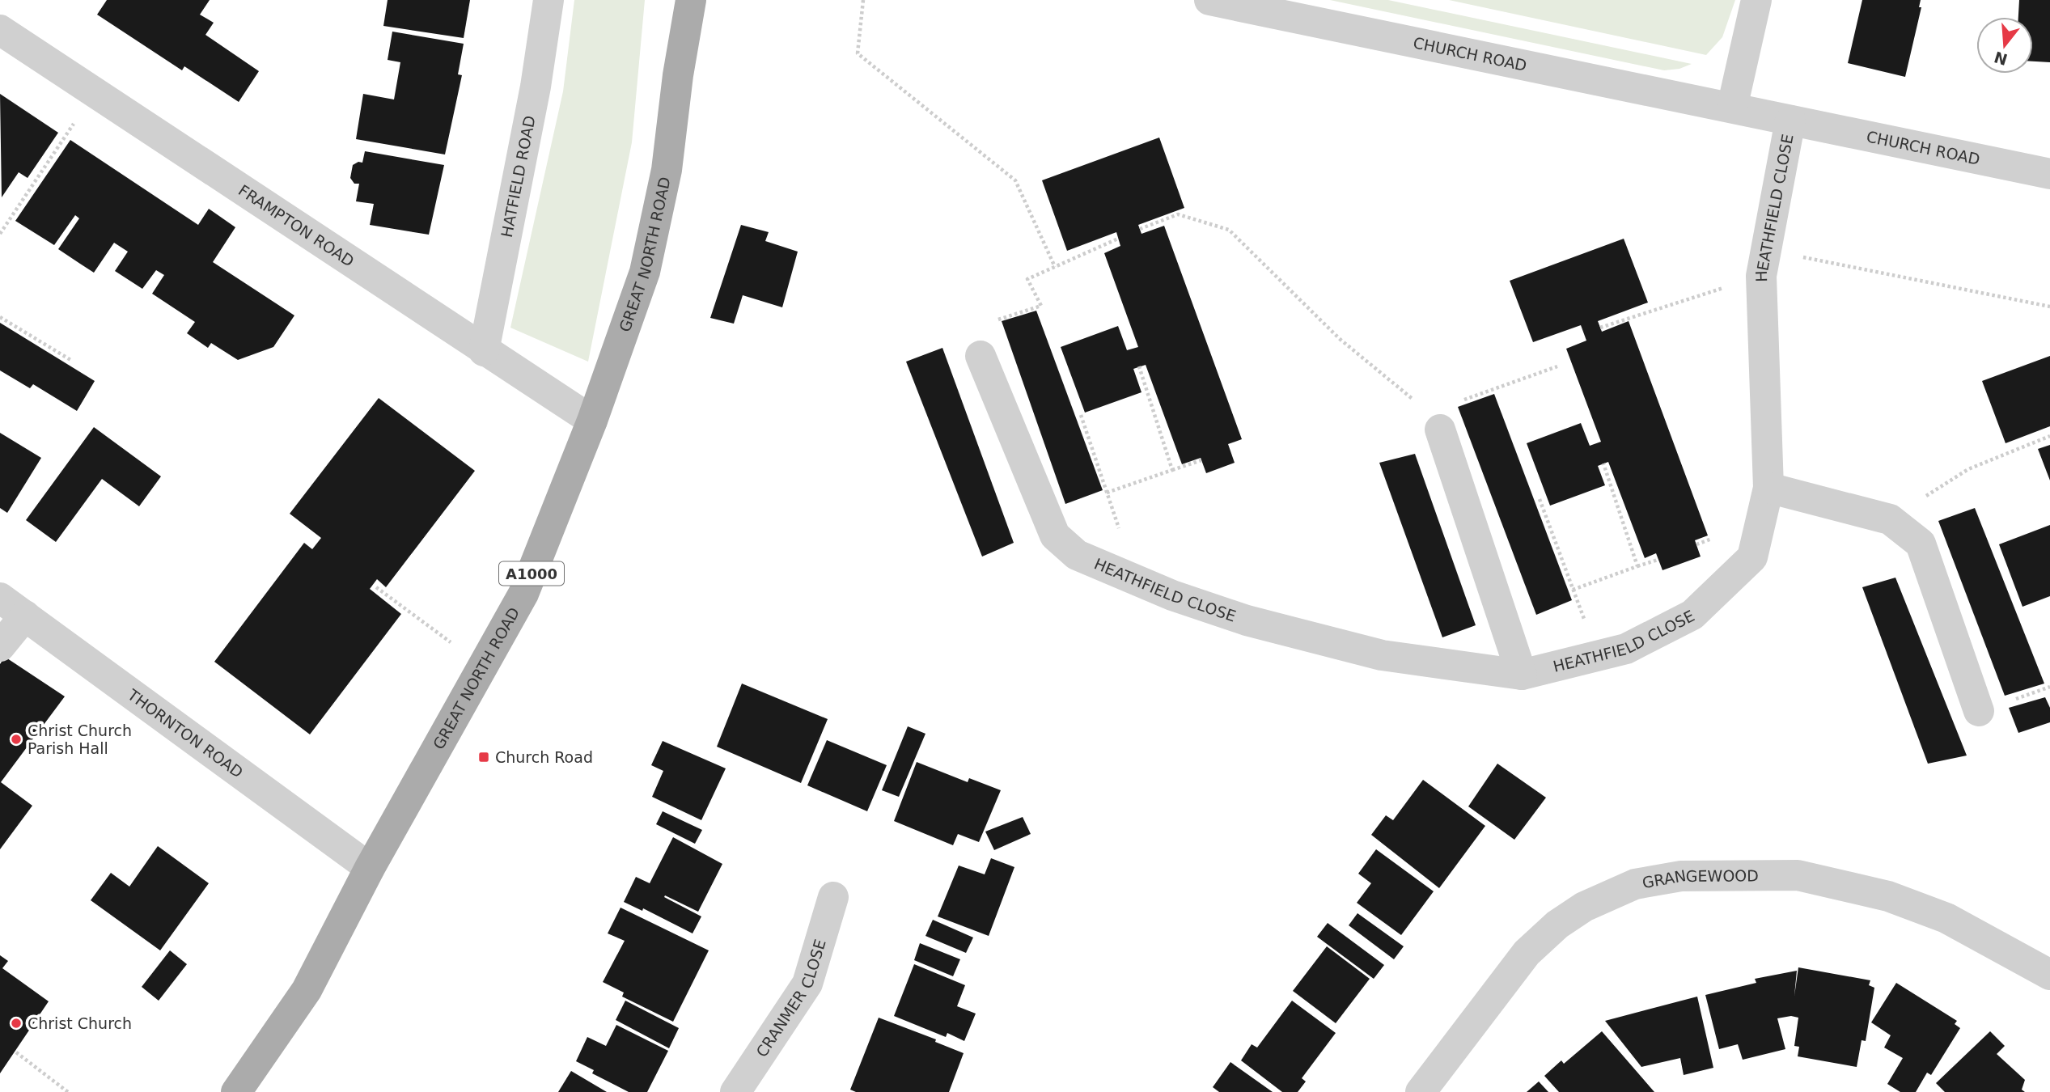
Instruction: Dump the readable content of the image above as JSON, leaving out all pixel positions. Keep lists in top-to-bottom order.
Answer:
{
  "streets": {
    "main road": ["GREAT NORTH ROAD", "A1000"],
    "street": [
      "CHURCH ROAD",
      "HATFIELD ROAD",
      "HEATHFIELD CLOSE",
      "FRAMPTON ROAD",
      "THORNTON ROAD",
      "GRANGEWOOD",
      "CRANMER CLOSE"
    ]
  },
  "crossings": [
    ["CHURCH ROAD", "HEATHFIELD CLOSE"],
    ["HATFIELD ROAD", "FRAMPTON ROAD"],
    ["FRAMPTON ROAD", "GREAT NORTH ROAD"],
    ["GREAT NORTH ROAD", "THORNTON ROAD"]
  ],
  "places": {
    "other": ["Christ Church Parish Hall", "Christ Church"],
    "transit": ["Church Road"]
  },
  "north": "bottom"
}
